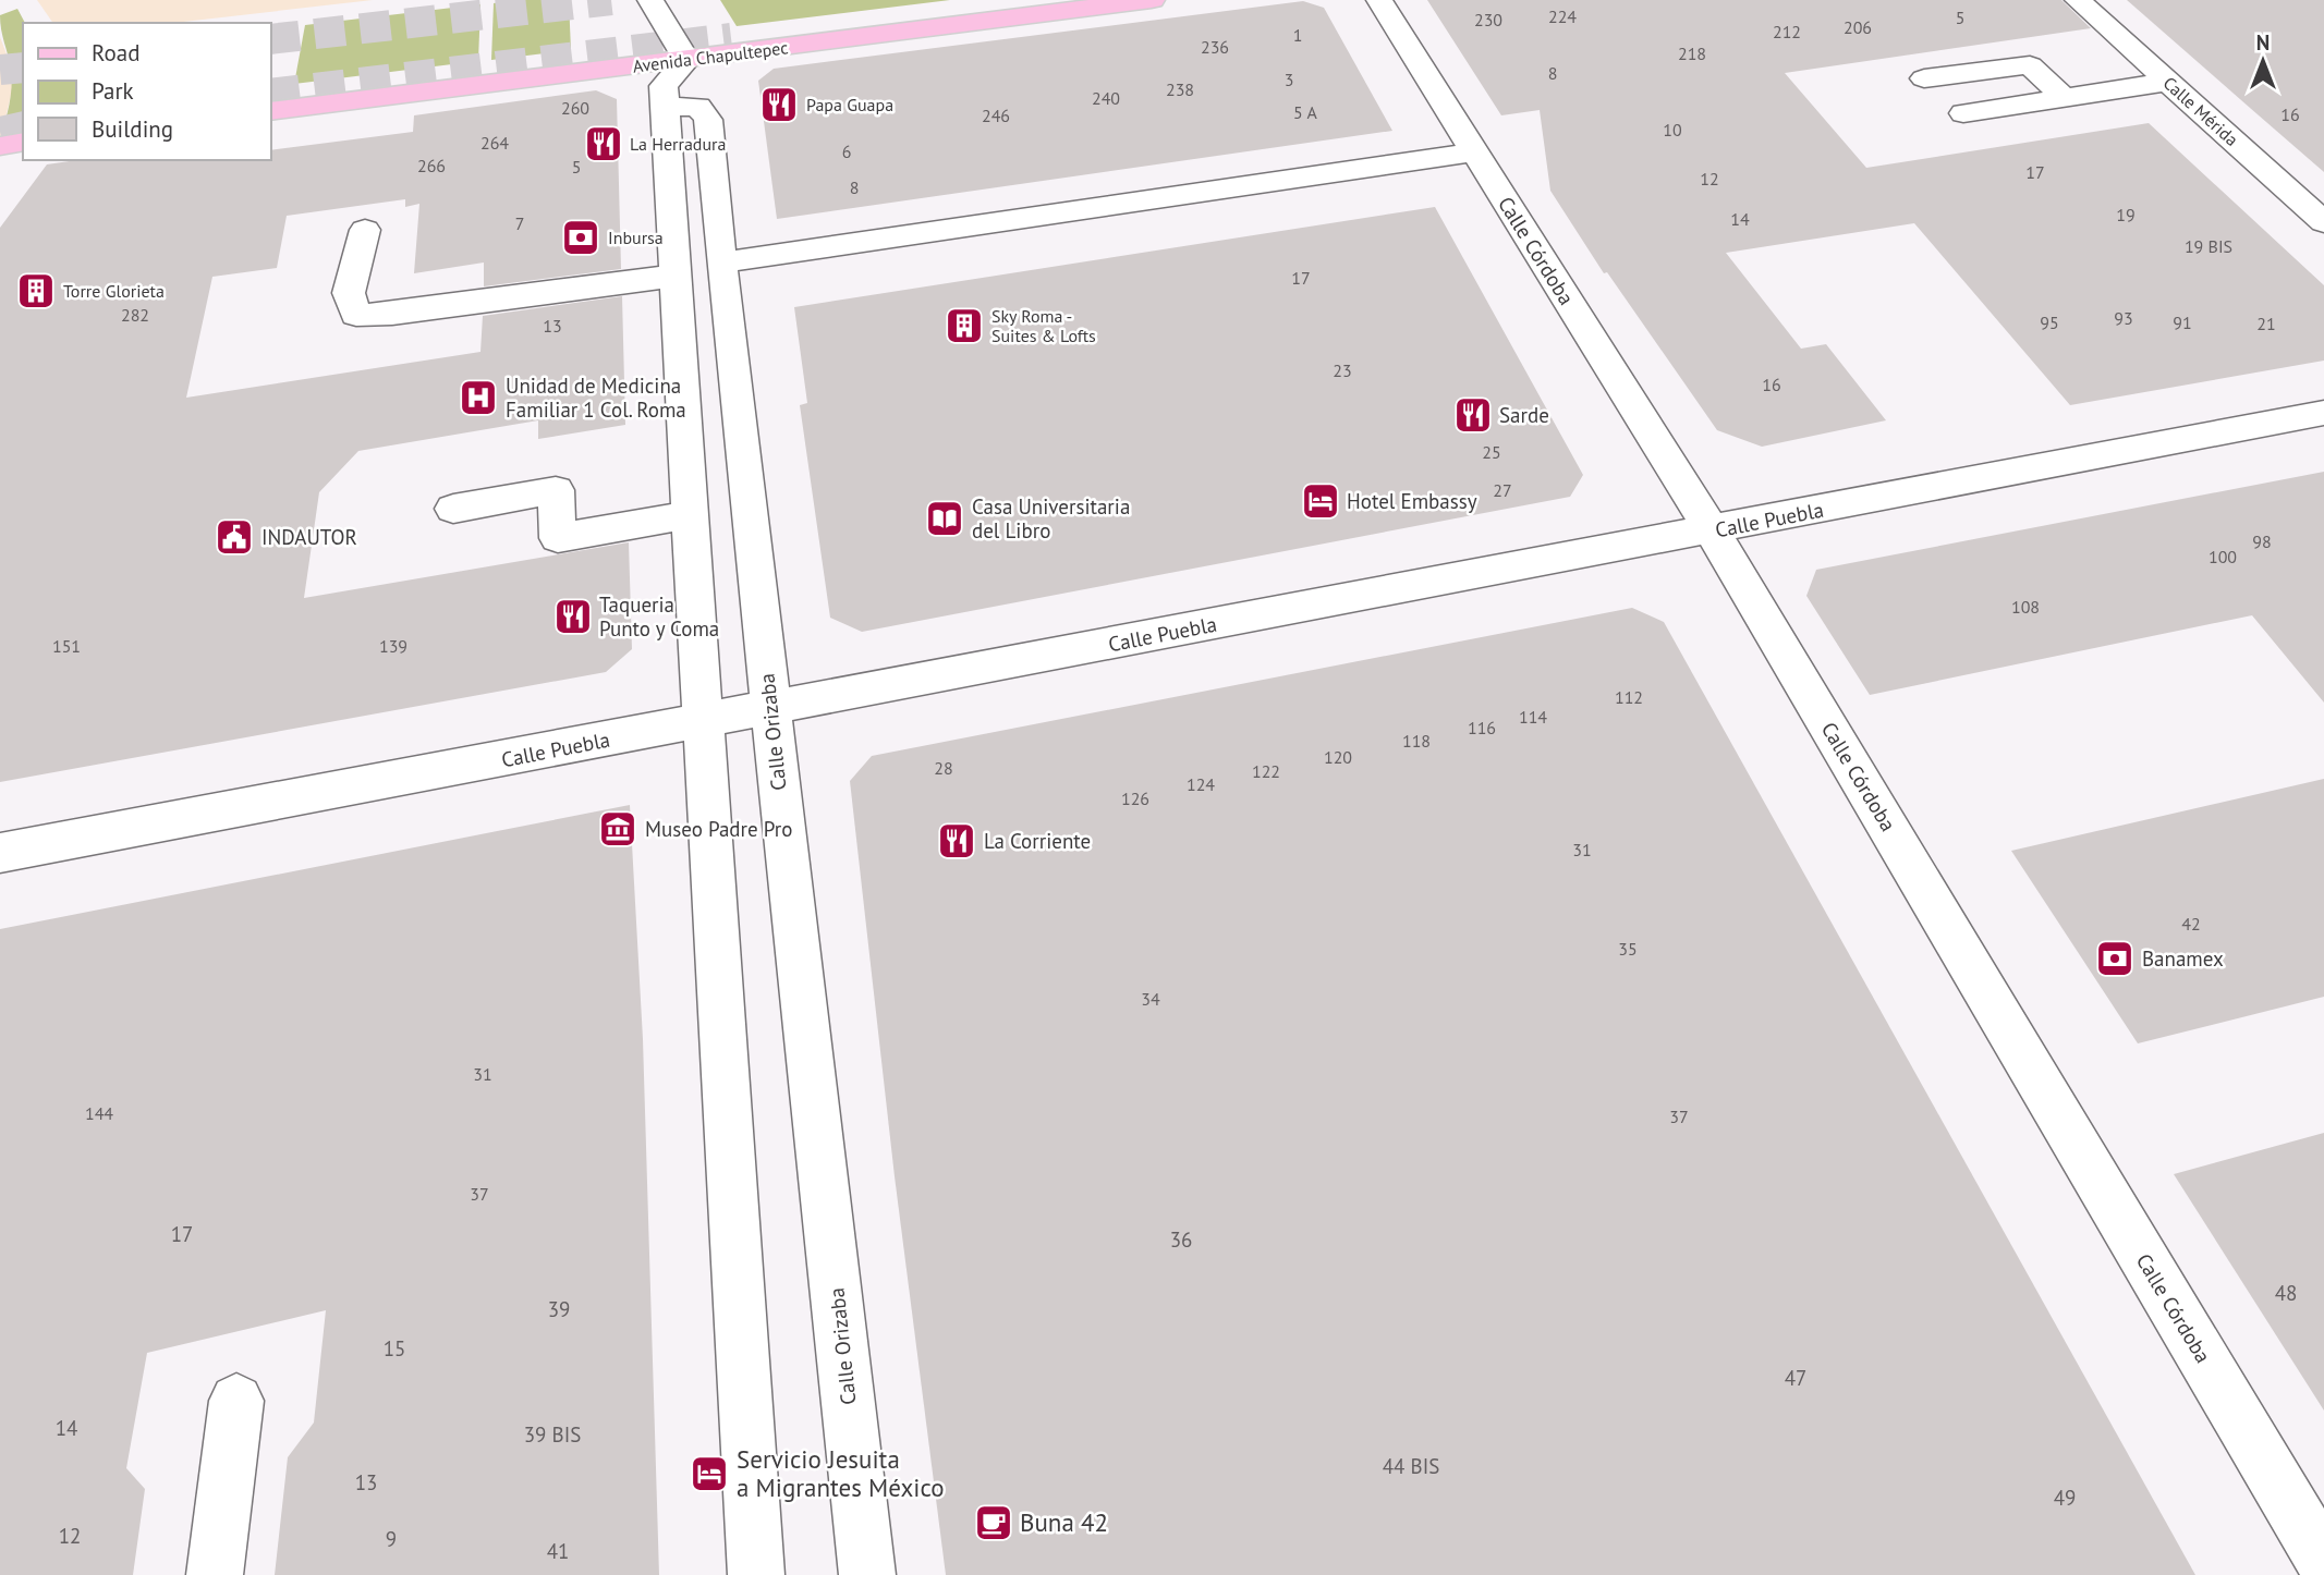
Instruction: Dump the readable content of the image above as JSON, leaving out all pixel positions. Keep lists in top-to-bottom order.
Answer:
{
  "streets": {
    "main road": ["Avenida Chapultepec"],
    "street": [
      "Calle Mérida",
      "Calle Córdoba",
      "Calle Puebla",
      "Calle Orizaba"
    ]
  },
  "crossings": [
    ["Calle Córdoba", "Calle Puebla"],
    ["Calle Puebla", "Calle Orizaba"]
  ],
  "places": {
    "restaurant": [
      "Papa Guapa",
      "La Herradura",
      "Sarde",
      "Taqueria Punto y Coma",
      "La Corriente"
    ],
    "bank": ["Inbursa", "Banamex"],
    "building": ["Torre Glorieta", "Sky Roma - Suites & Lofts"],
    "hospital": ["Unidad de Medicina Familiar 1 Col. Roma"],
    "hotel": ["Hotel Embassy", "Servicio Jesuita a Migrantes México"],
    "library": ["Casa Universitaria del Libro"],
    "public building": ["INDAUTOR"],
    "museum": ["Museo Padre Pro"],
    "cafe": ["Buna 42"]
  },
  "house_numbers": [
    "224",
    "5",
    "230",
    "206",
    "212",
    "1",
    "236",
    "218",
    "8",
    "3",
    "238",
    "240",
    "260",
    "5 A",
    "16",
    "246",
    "10",
    "264",
    "6",
    "266",
    "5",
    "17",
    "12",
    "8",
    "19",
    "14",
    "7",
    "19 BIS",
    "17",
    "282",
    "93",
    "95",
    "91",
    "21",
    "13",
    "23",
    "16",
    "25",
    "27",
    "98",
    "100",
    "108",
    "151",
    "139",
    "112",
    "114",
    "116",
    "118",
    "120",
    "28",
    "122",
    "124",
    "126",
    "31",
    "42",
    "35",
    "34",
    "31",
    "144",
    "37",
    "37",
    "17",
    "36",
    "48",
    "39",
    "15",
    "47",
    "14",
    "39 BIS",
    "44 BIS",
    "13",
    "49",
    "12",
    "9",
    "41"
  ],
  "legend": ["Road", "Park", "Building"],
  "north": "top"
}
